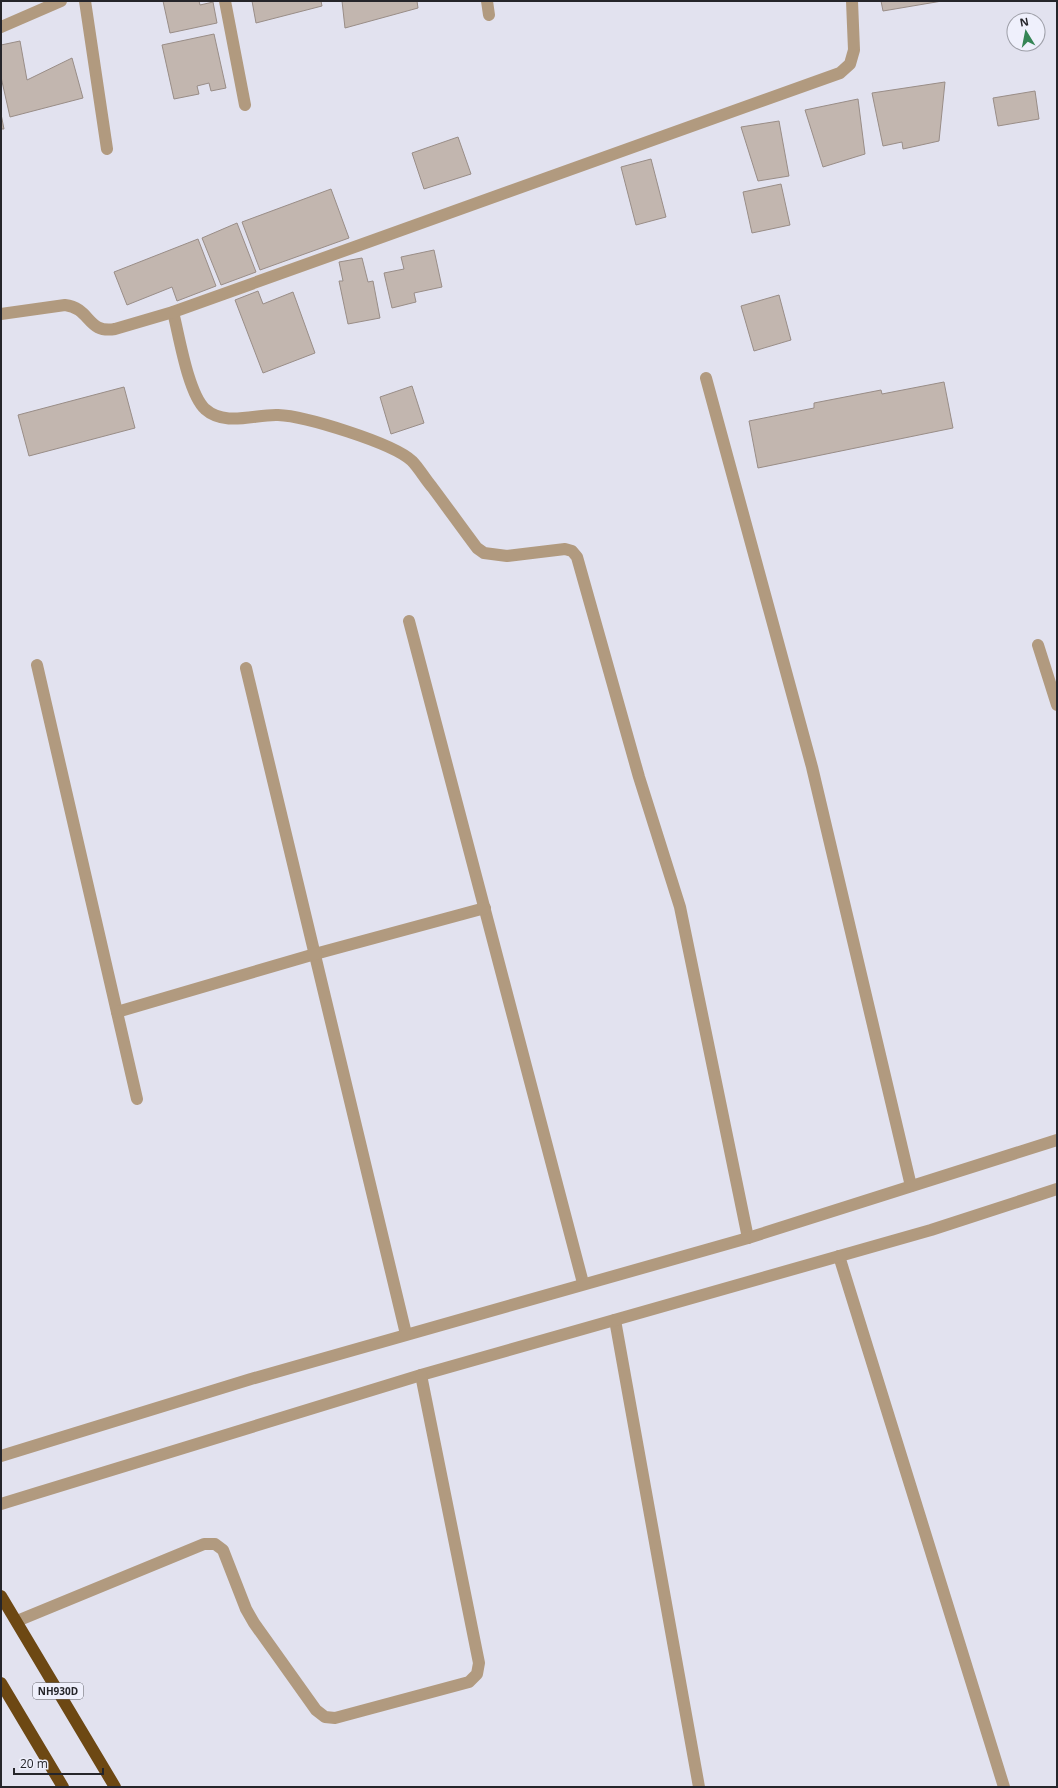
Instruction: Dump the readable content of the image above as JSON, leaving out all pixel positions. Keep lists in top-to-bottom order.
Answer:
{
  "streets": {
    "highway": ["NH930D"]
  },
  "scale_bar": "20 m",
  "north": "top"
}
